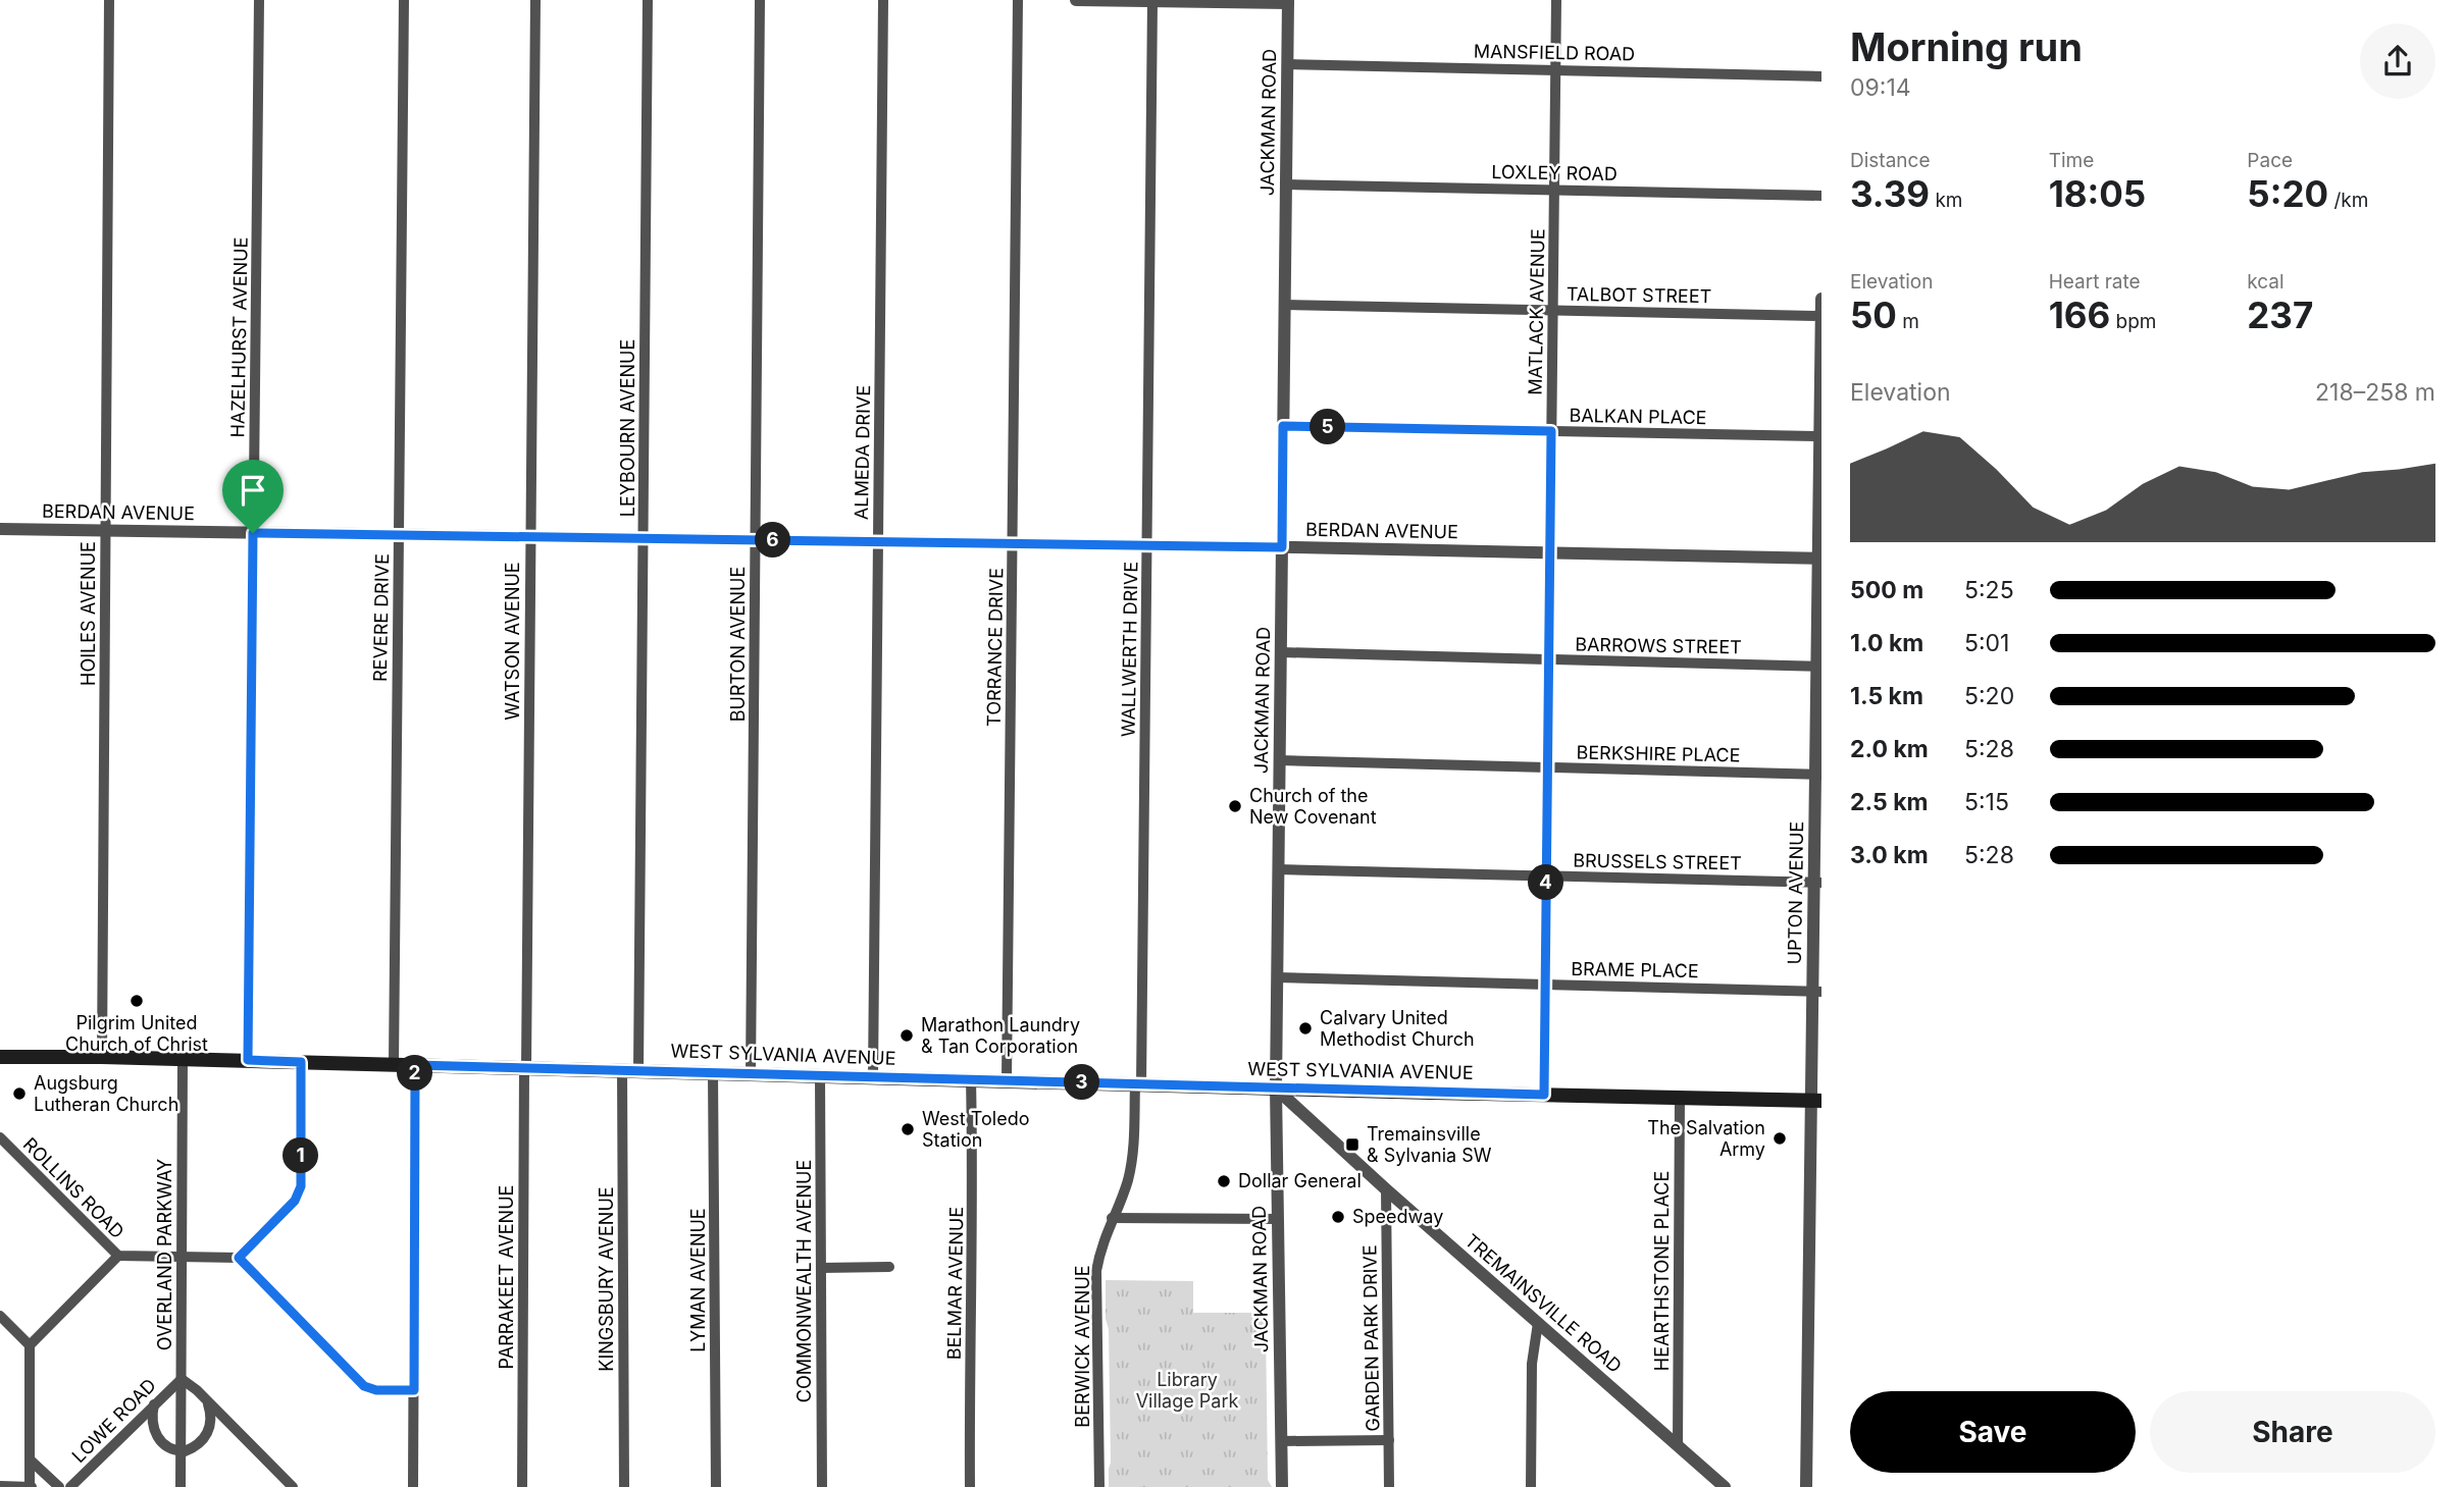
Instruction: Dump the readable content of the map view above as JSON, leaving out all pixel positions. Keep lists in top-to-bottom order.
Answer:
{
  "streets": {
    "main road": ["WEST SYLVANIA AVENUE"],
    "street": [
      "MANSFIELD ROAD",
      "JACKMAN ROAD",
      "LOXLEY ROAD",
      "TALBOT STREET",
      "MATLACK AVENUE",
      "HAZELHURST AVENUE",
      "BALKAN PLACE",
      "LEYBOURN AVENUE",
      "ALMEDA DRIVE",
      "BERDAN AVENUE",
      "HOILES AVENUE",
      "REVERE DRIVE",
      "WATSON AVENUE",
      "BURTON AVENUE",
      "BARROWS STREET",
      "TORRANCE DRIVE",
      "WALLWERTH DRIVE",
      "BERKSHIRE PLACE",
      "BRUSSELS STREET",
      "UPTON AVENUE",
      "BRAME PLACE",
      "ROLLINS ROAD",
      "OVERLAND PARKWAY",
      "HEARTHSTONE PLACE",
      "PARRAKEET AVENUE",
      "KINGSBURY AVENUE",
      "LYMAN AVENUE",
      "COMMONWEALTH AVENUE",
      "BELMAR AVENUE",
      "TREMAINSVILLE ROAD",
      "GARDEN PARK DRIVE",
      "BERWICK AVENUE",
      "LOWE ROAD"
    ]
  },
  "crossings": [
    ["MANSFIELD ROAD", "JACKMAN ROAD"],
    ["MANSFIELD ROAD", "MATLACK AVENUE"],
    ["JACKMAN ROAD", "LOXLEY ROAD"],
    ["JACKMAN ROAD", "TALBOT STREET"],
    ["JACKMAN ROAD", "BALKAN PLACE"],
    ["JACKMAN ROAD", "BERDAN AVENUE"],
    ["JACKMAN ROAD", "BARROWS STREET"],
    ["JACKMAN ROAD", "BERKSHIRE PLACE"],
    ["JACKMAN ROAD", "BRUSSELS STREET"],
    ["JACKMAN ROAD", "BRAME PLACE"],
    ["JACKMAN ROAD", "WEST SYLVANIA AVENUE"],
    ["JACKMAN ROAD", "TREMAINSVILLE ROAD"],
    ["LOXLEY ROAD", "MATLACK AVENUE"],
    ["TALBOT STREET", "MATLACK AVENUE"],
    ["TALBOT STREET", "UPTON AVENUE"],
    ["MATLACK AVENUE", "BALKAN PLACE"],
    ["MATLACK AVENUE", "BERDAN AVENUE"],
    ["MATLACK AVENUE", "BARROWS STREET"],
    ["MATLACK AVENUE", "BERKSHIRE PLACE"],
    ["MATLACK AVENUE", "BRUSSELS STREET"],
    ["MATLACK AVENUE", "BRAME PLACE"],
    ["MATLACK AVENUE", "WEST SYLVANIA AVENUE"],
    ["HAZELHURST AVENUE", "BERDAN AVENUE"],
    ["HAZELHURST AVENUE", "WEST SYLVANIA AVENUE"],
    ["BALKAN PLACE", "UPTON AVENUE"],
    ["LEYBOURN AVENUE", "BERDAN AVENUE"],
    ["LEYBOURN AVENUE", "WEST SYLVANIA AVENUE"],
    ["ALMEDA DRIVE", "BERDAN AVENUE"],
    ["ALMEDA DRIVE", "WEST SYLVANIA AVENUE"],
    ["BERDAN AVENUE", "HOILES AVENUE"],
    ["BERDAN AVENUE", "REVERE DRIVE"],
    ["BERDAN AVENUE", "WATSON AVENUE"],
    ["BERDAN AVENUE", "BURTON AVENUE"],
    ["BERDAN AVENUE", "TORRANCE DRIVE"],
    ["BERDAN AVENUE", "WALLWERTH DRIVE"],
    ["BERDAN AVENUE", "UPTON AVENUE"],
    ["HOILES AVENUE", "WEST SYLVANIA AVENUE"],
    ["REVERE DRIVE", "WEST SYLVANIA AVENUE"],
    ["WATSON AVENUE", "WEST SYLVANIA AVENUE"],
    ["WATSON AVENUE", "PARRAKEET AVENUE"],
    ["BURTON AVENUE", "WEST SYLVANIA AVENUE"],
    ["BARROWS STREET", "UPTON AVENUE"],
    ["TORRANCE DRIVE", "WEST SYLVANIA AVENUE"],
    ["WALLWERTH DRIVE", "WEST SYLVANIA AVENUE"],
    ["WALLWERTH DRIVE", "BERWICK AVENUE"],
    ["BERKSHIRE PLACE", "UPTON AVENUE"],
    ["BRUSSELS STREET", "UPTON AVENUE"],
    ["UPTON AVENUE", "BRAME PLACE"],
    ["UPTON AVENUE", "WEST SYLVANIA AVENUE"],
    ["WEST SYLVANIA AVENUE", "OVERLAND PARKWAY"],
    ["WEST SYLVANIA AVENUE", "HEARTHSTONE PLACE"],
    ["WEST SYLVANIA AVENUE", "PARRAKEET AVENUE"],
    ["WEST SYLVANIA AVENUE", "KINGSBURY AVENUE"],
    ["WEST SYLVANIA AVENUE", "LYMAN AVENUE"],
    ["WEST SYLVANIA AVENUE", "COMMONWEALTH AVENUE"],
    ["WEST SYLVANIA AVENUE", "BELMAR AVENUE"],
    ["WEST SYLVANIA AVENUE", "TREMAINSVILLE ROAD"],
    ["WEST SYLVANIA AVENUE", "BERWICK AVENUE"],
    ["ROLLINS ROAD", "OVERLAND PARKWAY"],
    ["OVERLAND PARKWAY", "LOWE ROAD"],
    ["HEARTHSTONE PLACE", "TREMAINSVILLE ROAD"],
    ["TREMAINSVILLE ROAD", "GARDEN PARK DRIVE"]
  ],
  "parks": ["Library Village Park"],
  "places": {
    "other": [
      "Church of the New Covenant",
      "Pilgrim United Church of Christ",
      "Calvary United Methodist Church",
      "Marathon Laundry & Tan Corporation",
      "Augsburg Lutheran Church",
      "West Toledo Station",
      "The Salvation Army",
      "Dollar General",
      "Speedway"
    ],
    "transit": ["Tremainsville & Sylvania SW"]
  },
  "page": {
    "heading": ["Morning run", "09:14"],
    "stats": [
      ["Distance", "3.39 km"],
      ["Time", "18:05"],
      ["Pace", "5:20 /km"],
      ["Elevation", "50 m"],
      ["Heart rate", "166 bpm"],
      ["kcal", "237"]
    ],
    "chart": ["Elevation", "218–258 m"],
    "pins": [
      "5",
      "6",
      "4",
      "2",
      "3",
      "1"
    ],
    "list": [
      {
        "name": "500 m",
        "note": "5:25"
      },
      {
        "name": "1.0 km",
        "note": "5:01"
      },
      {
        "name": "1.5 km",
        "note": "5:20"
      },
      {
        "name": "2.0 km",
        "note": "5:28"
      },
      {
        "name": "2.5 km",
        "note": "5:15"
      },
      {
        "name": "3.0 km",
        "note": "5:28"
      }
    ],
    "buttons": ["Save", "Share"]
  }
}
